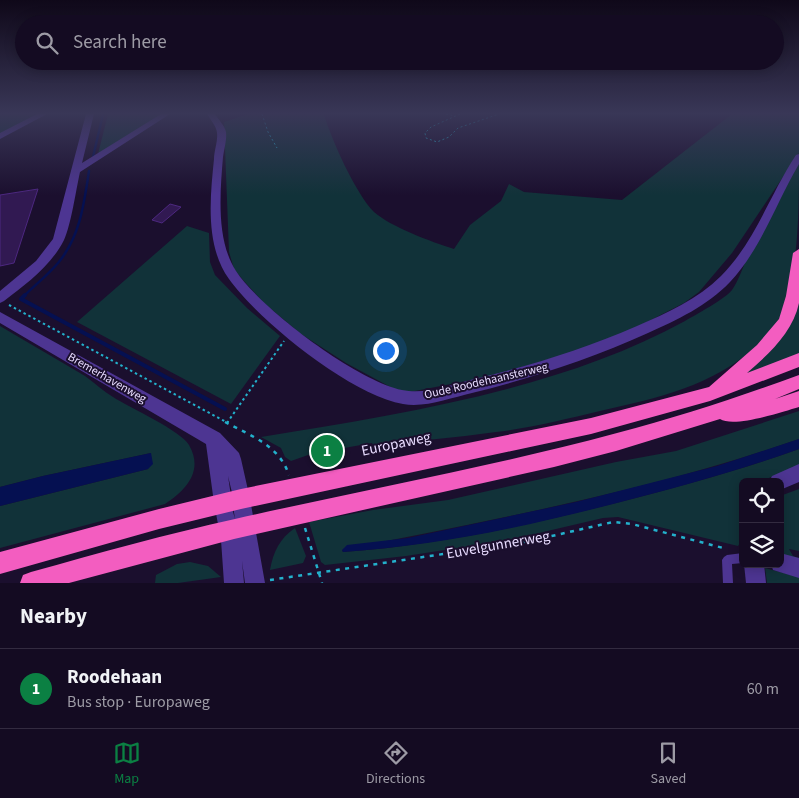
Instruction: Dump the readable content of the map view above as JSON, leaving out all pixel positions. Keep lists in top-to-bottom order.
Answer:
{
  "streets": {
    "highway": ["Europaweg"],
    "street": ["Bremerhavenweg", "Oude Roodehaansterweg"],
    "path": ["Euvelgunnerweg"]
  },
  "crossings": [
    ["Bremerhavenweg", "Europaweg"]
  ],
  "page": {
    "search": "Search here",
    "pins": "1",
    "heading": "Nearby",
    "list": [
      {
        "mark": "1",
        "name": "Roodehaan",
        "note": "Bus stop · Europaweg",
        "value": "60 m"
      }
    ],
    "nav": ["Map", "Directions", "Saved"]
  }
}
